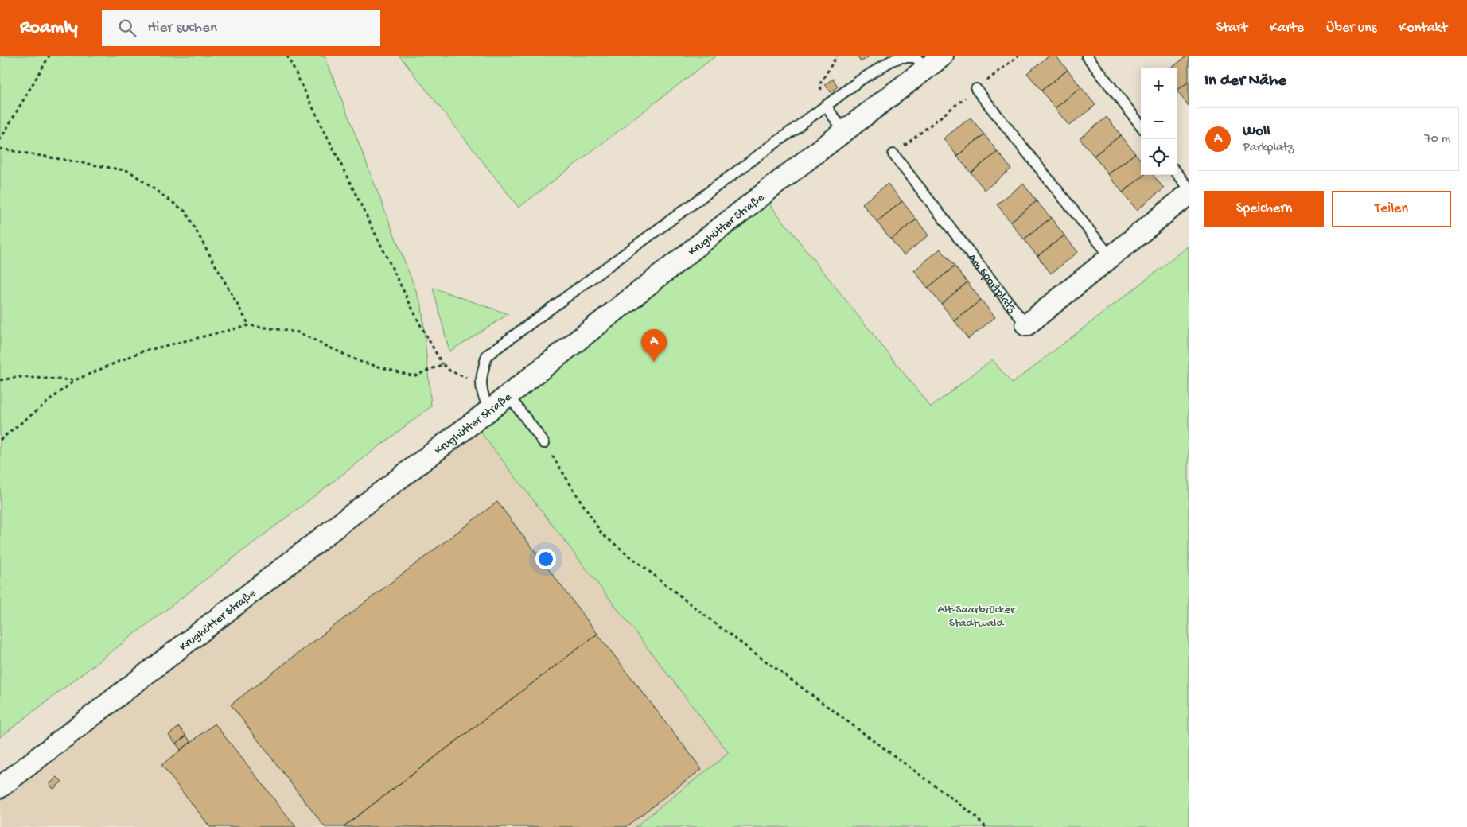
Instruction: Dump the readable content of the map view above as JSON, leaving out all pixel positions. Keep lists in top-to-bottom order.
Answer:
{
  "streets": {
    "street": ["Krughütter Straße", "Am Sportplatz"]
  },
  "parks": ["Alt-Saarbrücker Stadtwald"],
  "page": {
    "header": "Roamly",
    "search": "Hier suchen",
    "nav": [
      "Start",
      "Karte",
      "Über uns",
      "Kontakt"
    ],
    "heading": "In der Nähe",
    "map_buttons": ["+", "−"],
    "list": [
      {
        "mark": "A",
        "name": "Woll",
        "note": "Parkplatz",
        "value": "70 m"
      }
    ],
    "buttons": ["Speichern", "Teilen"],
    "pins": "A"
  }
}
